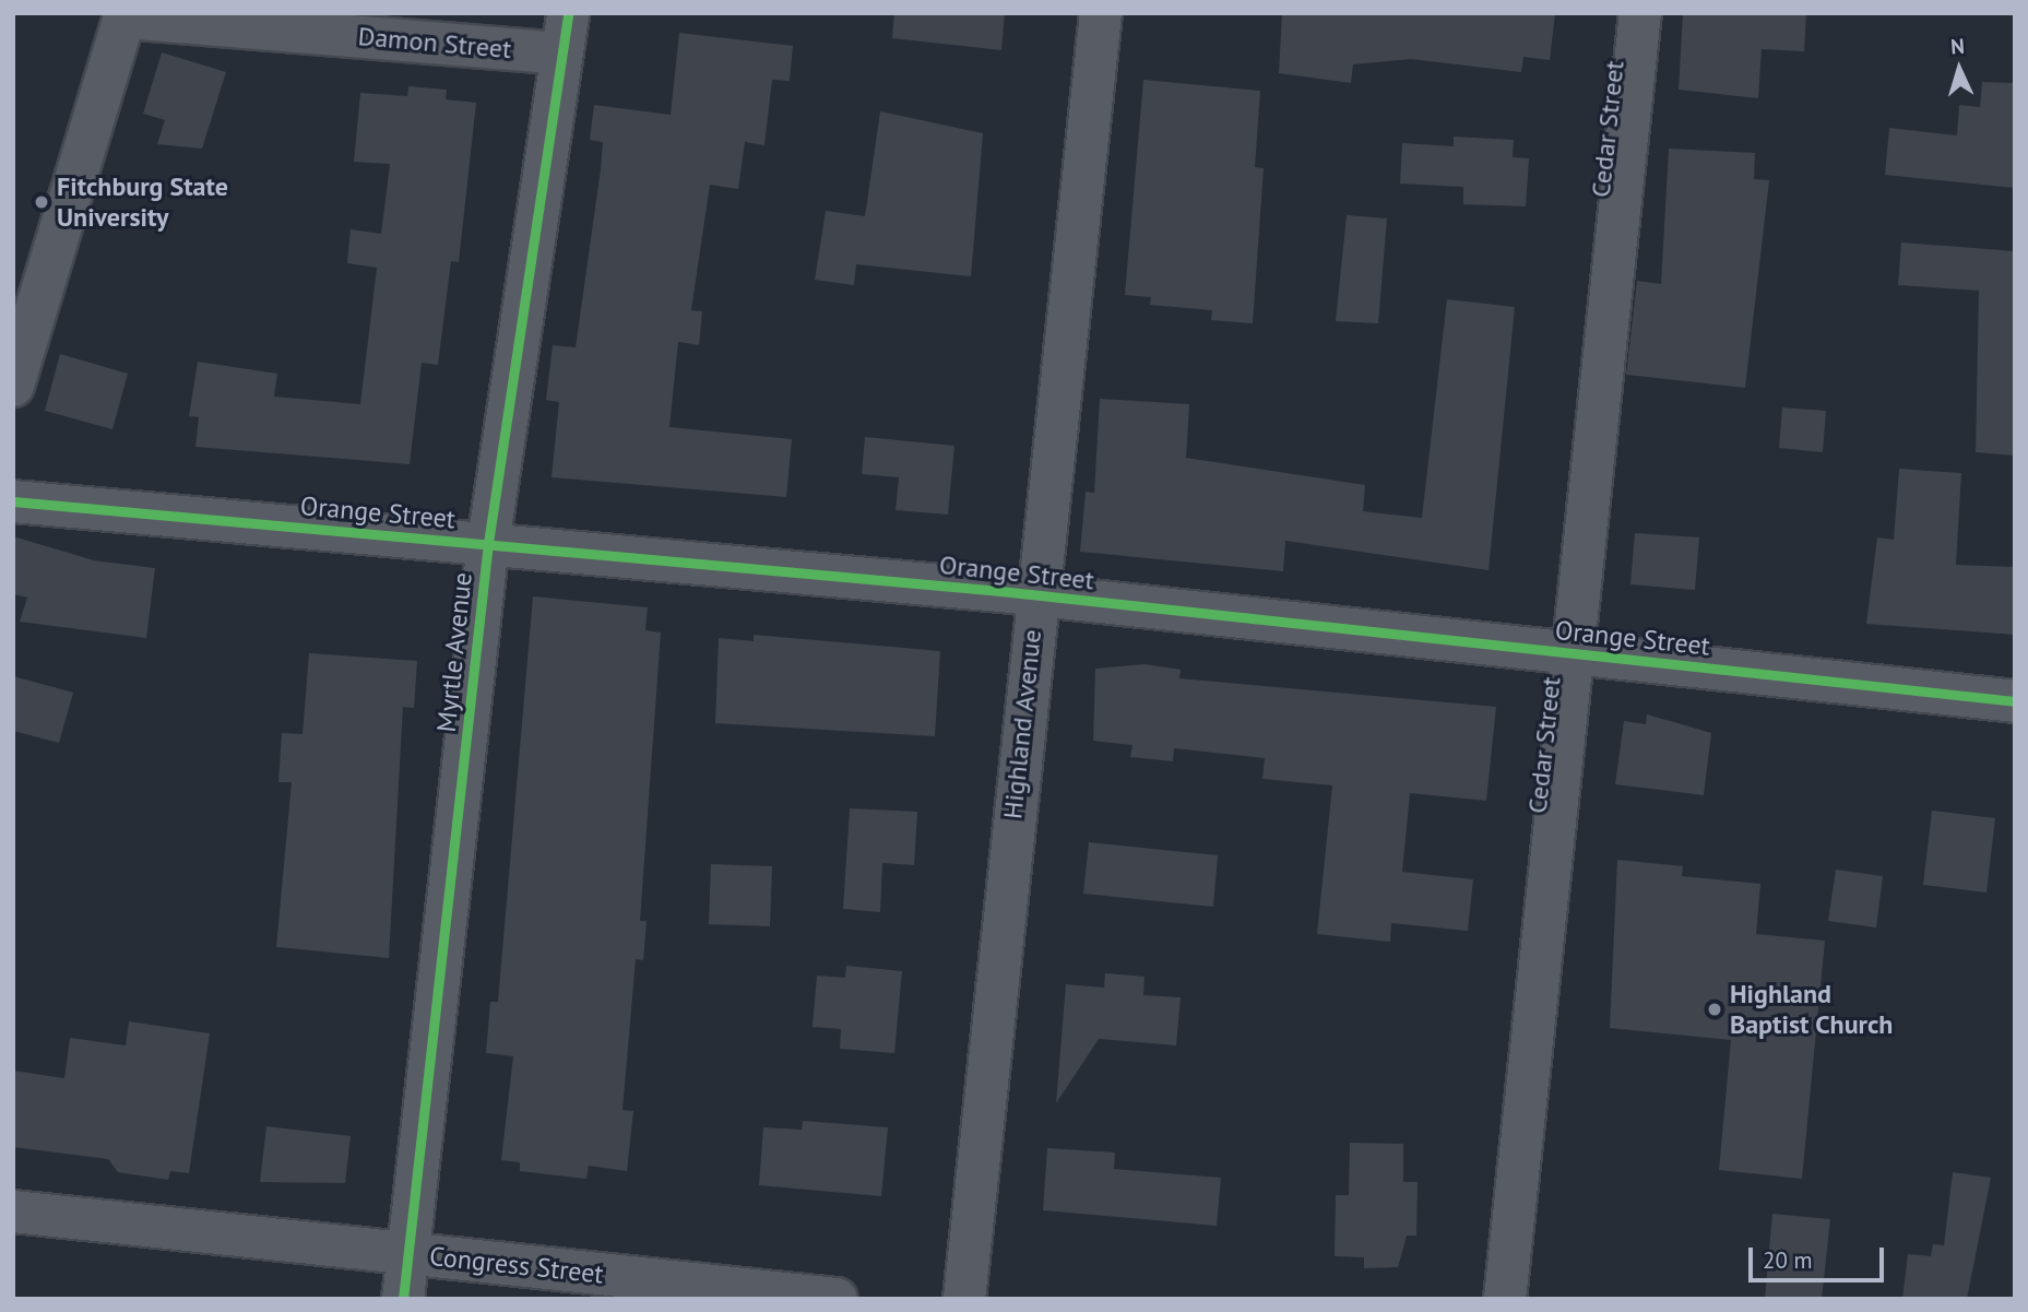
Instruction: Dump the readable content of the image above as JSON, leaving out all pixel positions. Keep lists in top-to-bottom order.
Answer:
{
  "streets": {
    "street": [
      "Damon Street",
      "Cedar Street",
      "Orange Street",
      "Myrtle Avenue",
      "Highland Avenue",
      "Congress Street"
    ]
  },
  "crossings": [
    ["Damon Street", "Myrtle Avenue"],
    ["Cedar Street", "Orange Street"],
    ["Orange Street", "Myrtle Avenue"],
    ["Orange Street", "Highland Avenue"],
    ["Myrtle Avenue", "Congress Street"]
  ],
  "places": ["Fitchburg State University", "Highland Baptist Church"],
  "scale_bar": "20 m",
  "north": "top"
}
